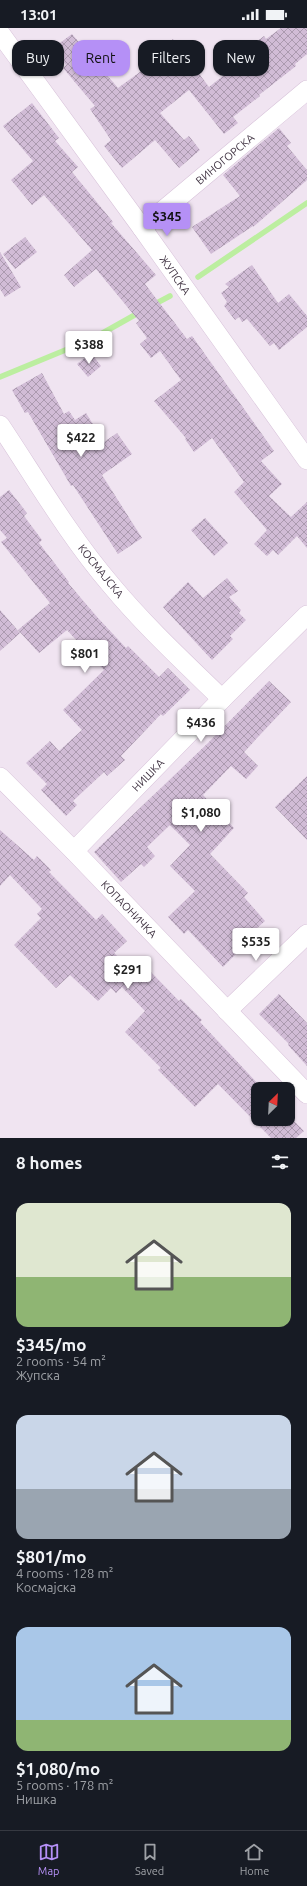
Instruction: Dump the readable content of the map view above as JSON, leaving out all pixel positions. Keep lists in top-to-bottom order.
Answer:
{
  "streets": {
    "street": [
      "ВИНОГОРСКА",
      "ЖУПСКА",
      "КОСМАЈСКА",
      "НИШКА",
      "КОПАОНИЧКА"
    ]
  },
  "crossings": [
    ["ВИНОГОРСКА", "ЖУПСКА"],
    ["КОСМАЈСКА", "НИШКА"],
    ["НИШКА", "КОПАОНИЧКА"]
  ],
  "north": "top right",
  "page": {
    "status": "13:01",
    "chip": [
      "Buy",
      "Rent",
      "Filters",
      "New"
    ],
    "price": [
      "$345",
      "$388",
      "$422",
      "$801",
      "$436",
      "$1,080",
      "$535",
      "$291"
    ],
    "heading": "8 homes",
    "list": [
      {
        "name": "$345/mo",
        "note": "2 rooms · 54 m² · Жупска"
      },
      {
        "name": "$801/mo",
        "note": "4 rooms · 128 m² · Космајска"
      },
      {
        "name": "$1,080/mo",
        "note": "5 rooms · 178 m² · Нишка"
      }
    ],
    "tabs": ["Map", "Saved", "Home"]
  }
}
